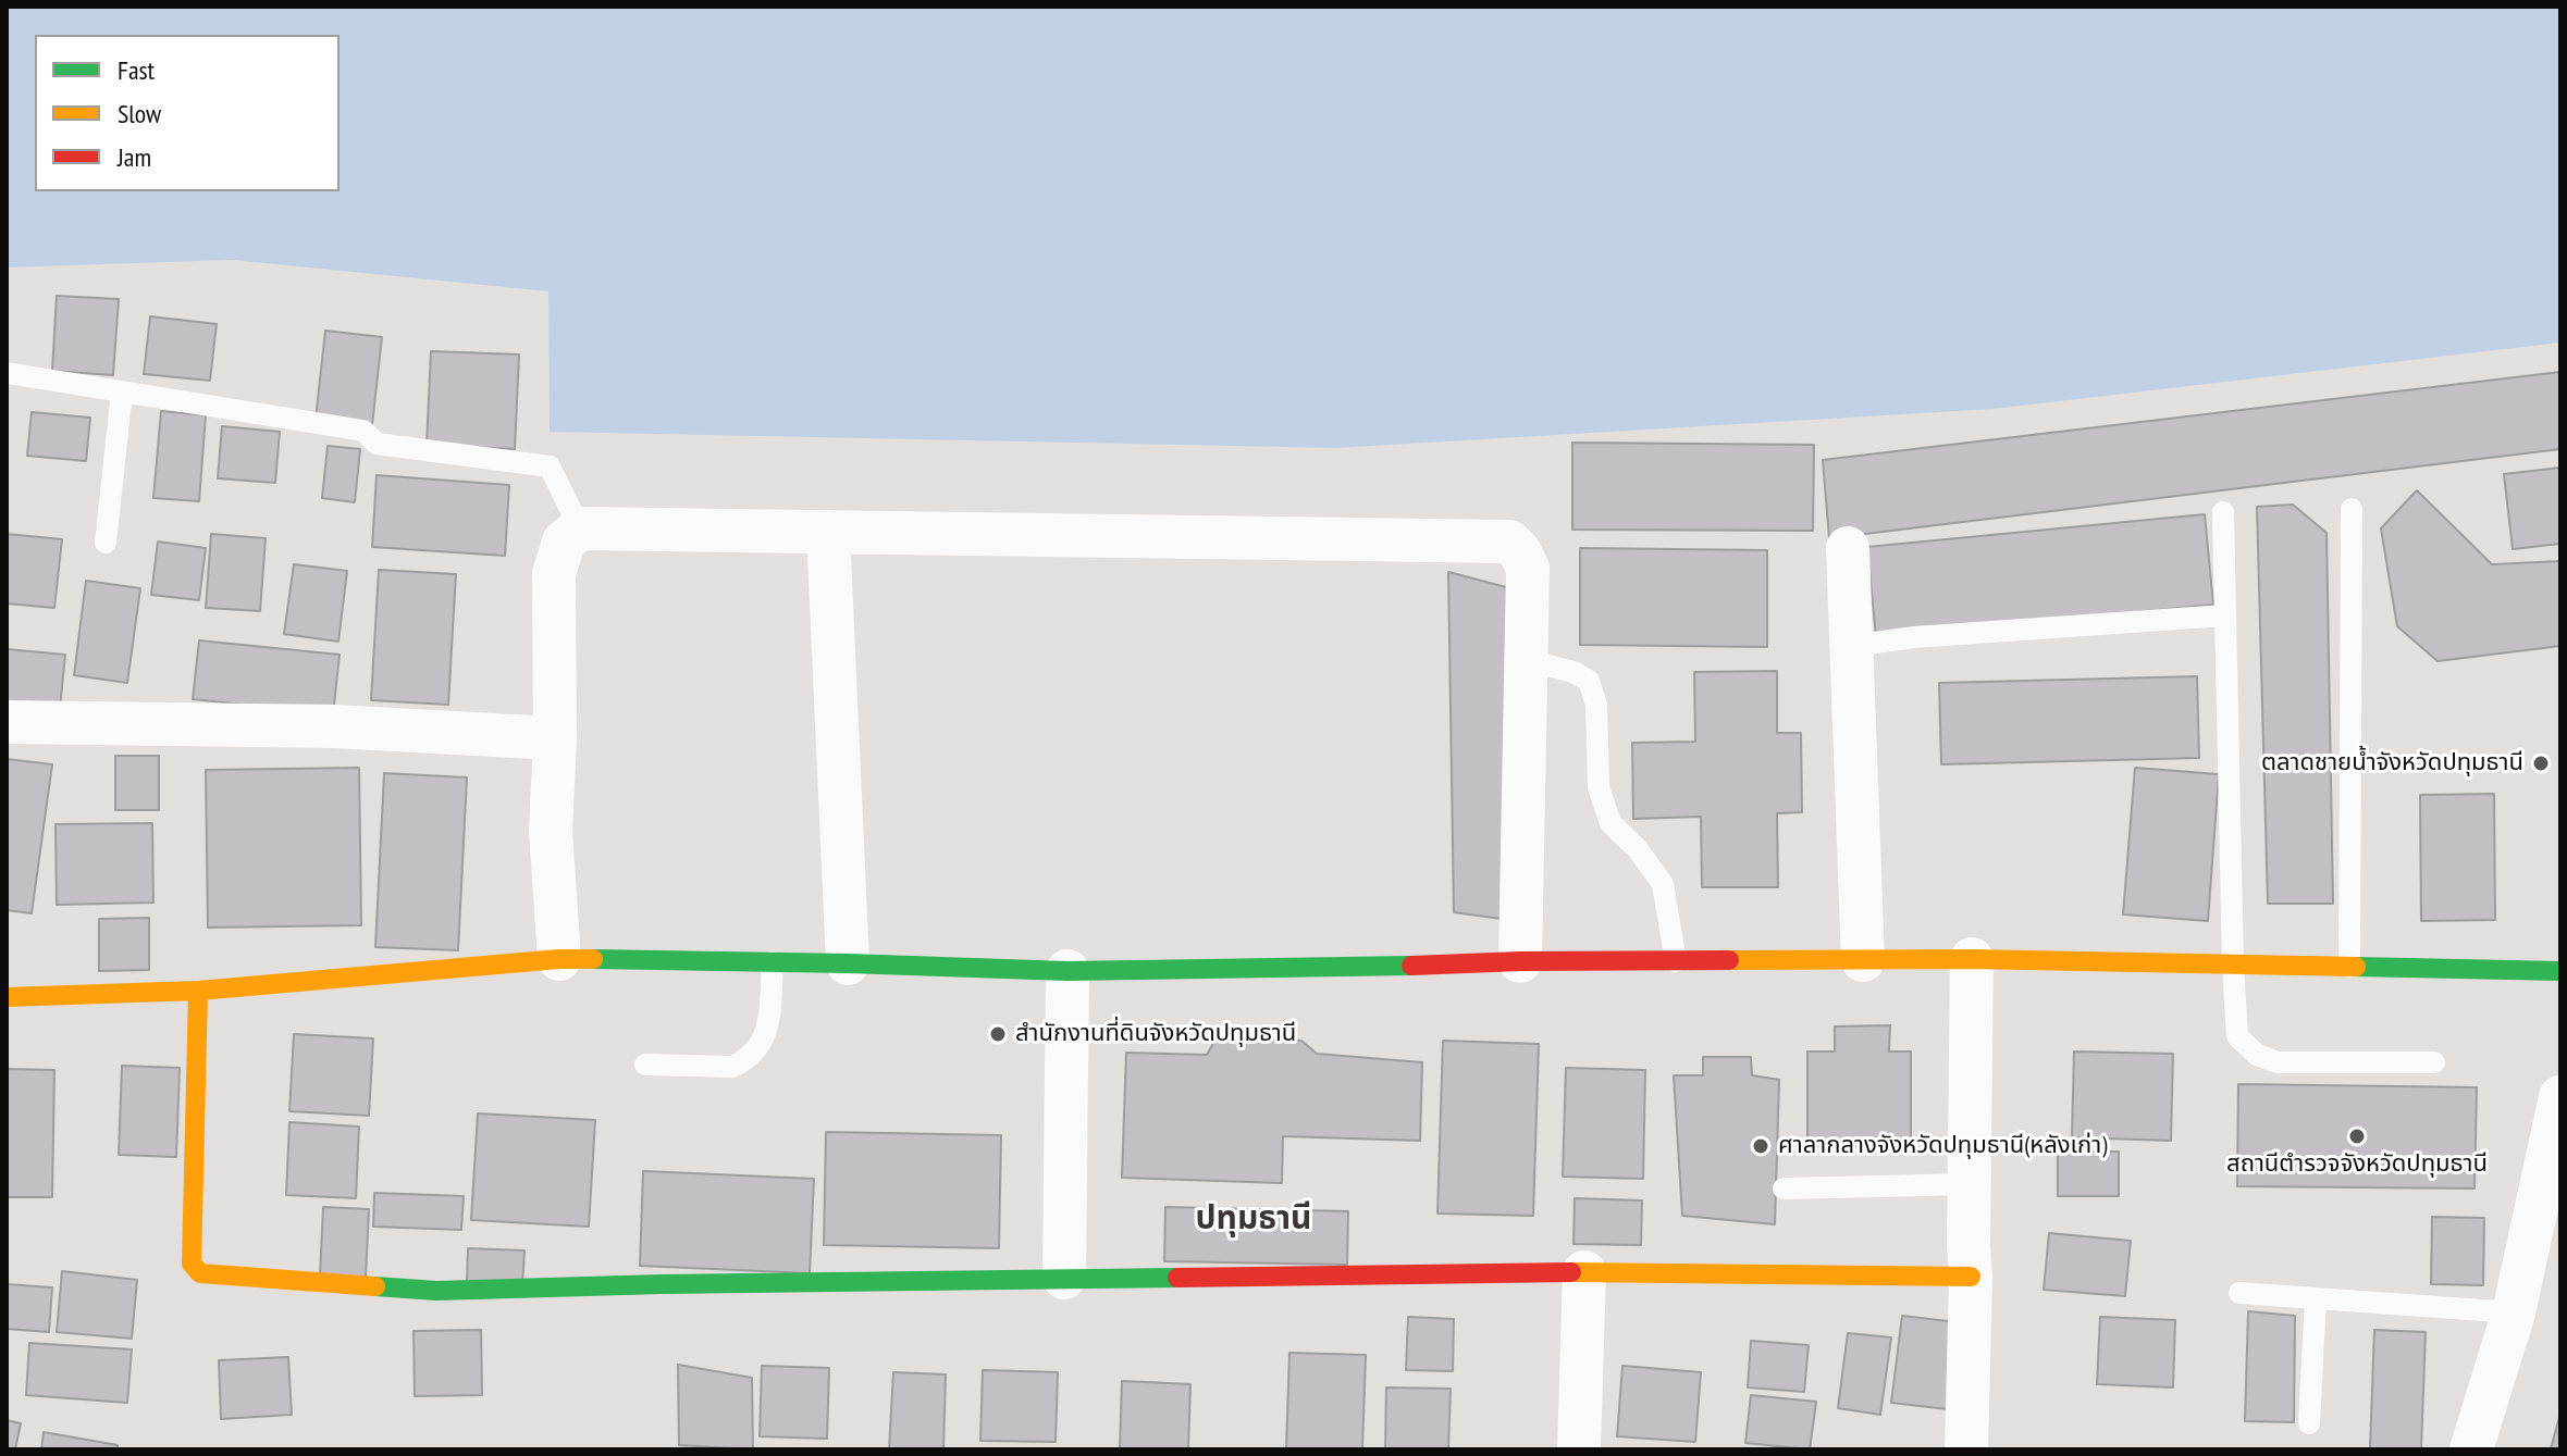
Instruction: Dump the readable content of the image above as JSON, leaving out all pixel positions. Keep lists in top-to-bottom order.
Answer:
{
  "districts": ["ปทุมธานี"],
  "places": [
    "ตลาดชายน้ำจังหวัดปทุมธานี",
    "สำนักงานที่ดินจังหวัดปทุมธานี",
    "สถานีตำรวจจังหวัดปทุมธานี",
    "ศาลากลางจังหวัดปทุมธานี(หลังเก่า)"
  ],
  "legend": ["Fast", "Slow", "Jam"]
}
